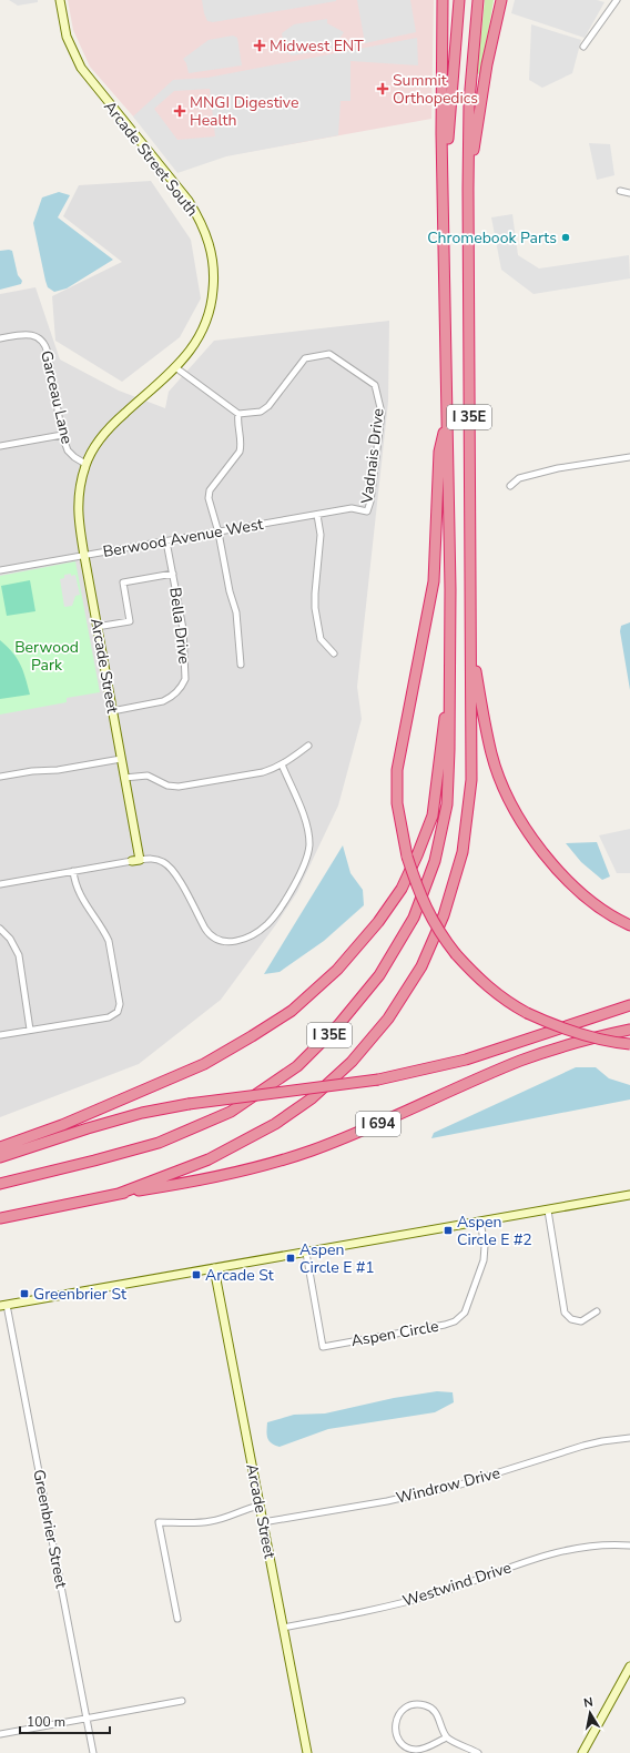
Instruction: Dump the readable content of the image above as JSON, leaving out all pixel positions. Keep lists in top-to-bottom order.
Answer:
{
  "streets": {
    "highway": ["I 35E", "I 694"],
    "street": [
      "Arcade Street South",
      "Garceau Lane",
      "Vadnais Drive",
      "Berwood Avenue West",
      "Bella Drive",
      "Arcade Street",
      "Aspen Circle",
      "Windrow Drive",
      "Greenbrier Street",
      "Westwind Drive"
    ]
  },
  "crossings": [
    ["Arcade Street South", "Garceau Lane"],
    ["Arcade Street South", "Arcade Street"],
    ["Garceau Lane", "Arcade Street"],
    ["I 35E", "I 694"],
    ["Vadnais Drive", "Berwood Avenue West"],
    ["Berwood Avenue West", "Bella Drive"],
    ["Berwood Avenue West", "Arcade Street"],
    ["Bella Drive", "Arcade Street"],
    ["Arcade Street", "Windrow Drive"],
    ["Arcade Street", "Westwind Drive"]
  ],
  "parks": ["Berwood Park"],
  "places": {
    "health": ["Midwest ENT", "Summit Orthopedics", "MNGI Digestive Health"],
    "other": ["Chromebook Parts"],
    "transit": [
      "Aspen Circle E #2",
      "Aspen Circle E #1",
      "Arcade St",
      "Greenbrier St"
    ]
  },
  "scale_bar": "100 m",
  "north": "top"
}
